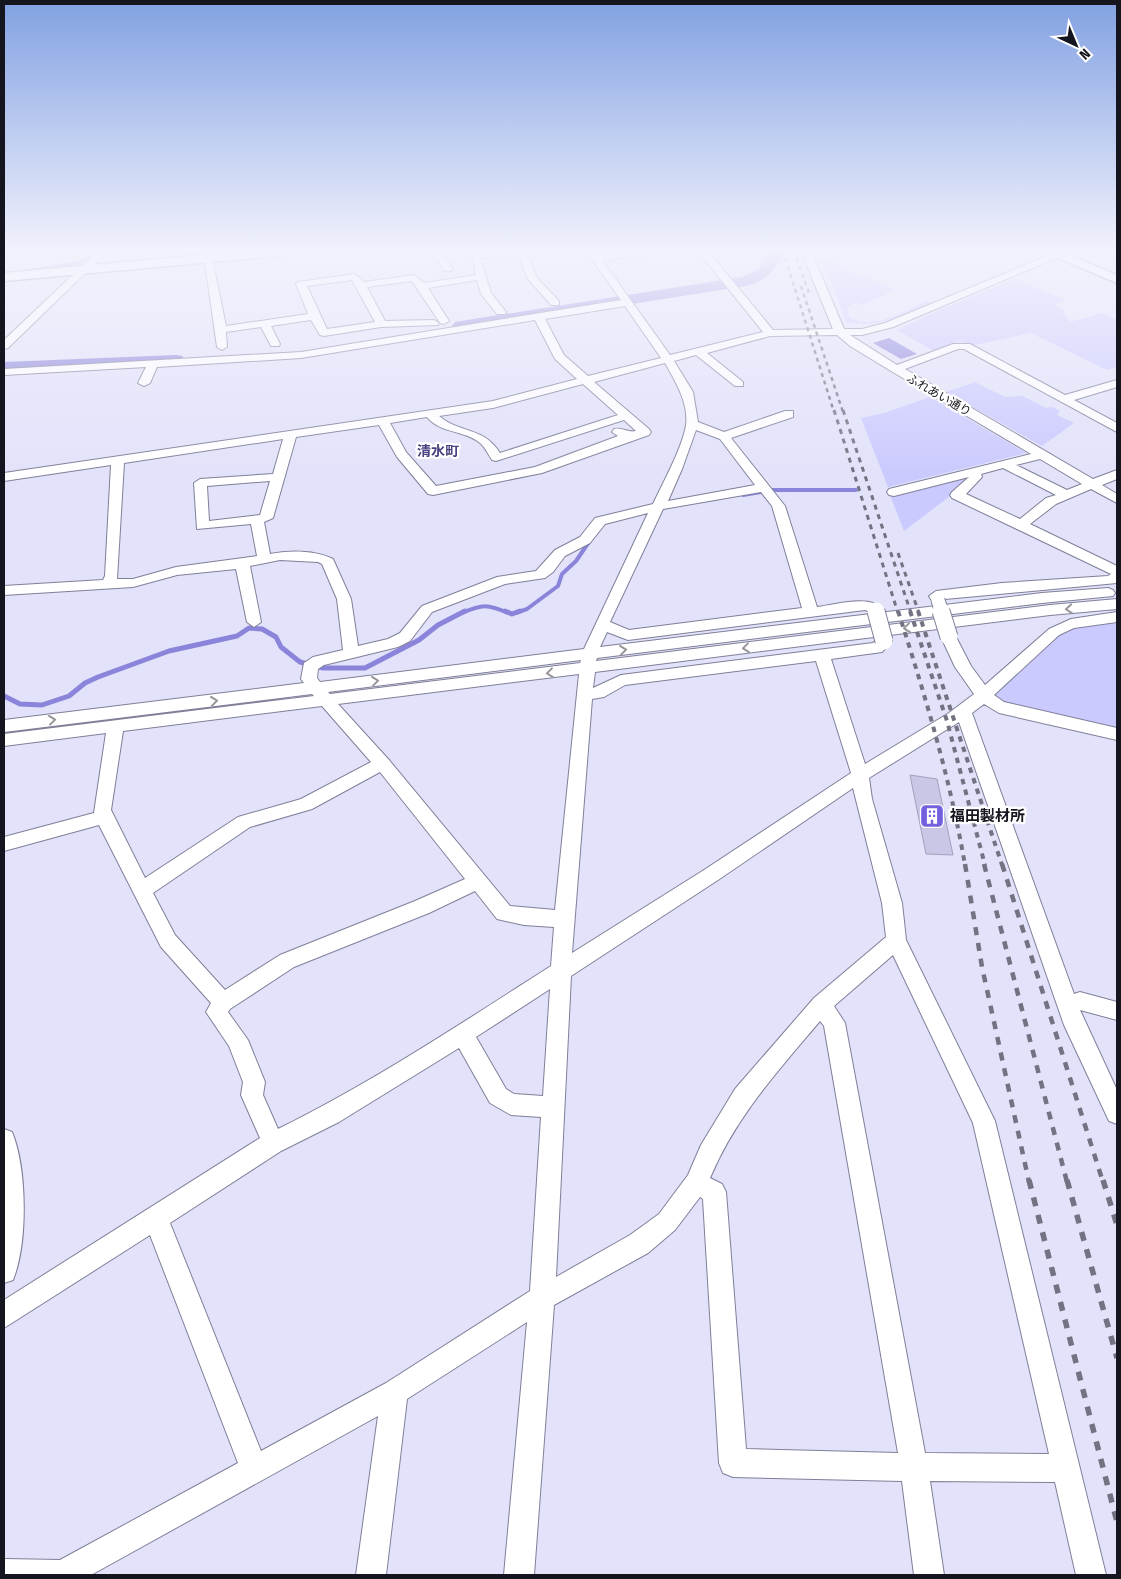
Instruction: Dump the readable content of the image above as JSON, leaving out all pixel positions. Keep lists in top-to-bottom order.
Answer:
{
  "streets": {
    "street": ["ふれあい通り"]
  },
  "districts": ["清水町"],
  "places": {
    "building": ["福田製材所"]
  },
  "north": "bottom right"
}
